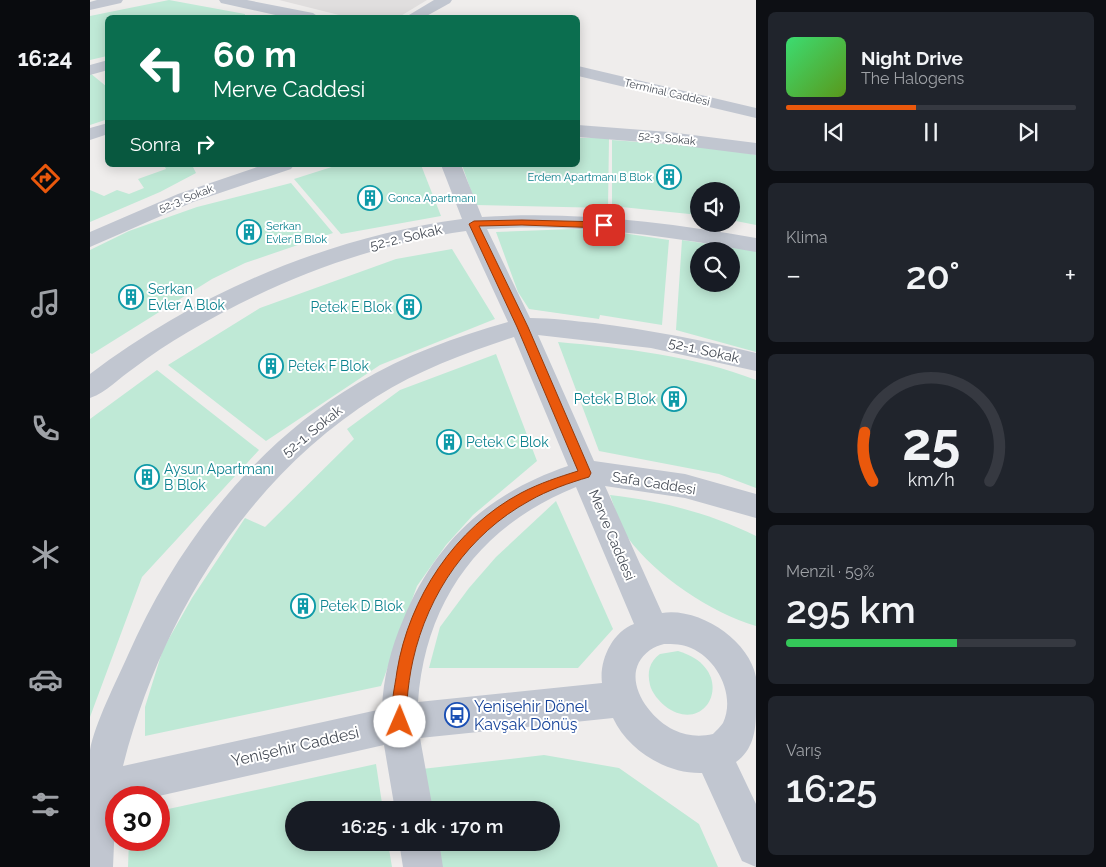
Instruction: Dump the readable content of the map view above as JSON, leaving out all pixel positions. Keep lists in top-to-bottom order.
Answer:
{
  "streets": {
    "street": [
      "Terminal Caddesi",
      "52-3. Sokak",
      "52-2. Sokak",
      "52-1. Sokak",
      "Safa Caddesi",
      "Merve Caddesi",
      "Yenişehir Caddesi"
    ]
  },
  "crossings": [
    ["52-2. Sokak", "Merve Caddesi"],
    ["52-1. Sokak", "Merve Caddesi"],
    ["52-1. Sokak", "Yenişehir Caddesi"],
    ["Safa Caddesi", "Merve Caddesi"],
    ["Safa Caddesi", "Yenişehir Caddesi"],
    ["Merve Caddesi", "Yenişehir Caddesi"]
  ],
  "places": {
    "building": [
      "Erdem Apartmanı B Blok",
      "Gonca Apartmanı",
      "Serkan Evler B Blok",
      "Serkan Evler A Blok",
      "Petek E Blok",
      "Petek F Blok",
      "Petek B Blok",
      "Petek C Blok",
      "Aysun Apartmanı B Blok",
      "Petek D Blok"
    ],
    "bus stop": ["Yenişehir Dönel Kavşak Dönüş"]
  },
  "page": {
    "tabs": "16:24",
    "turn": ["60 m", "Merve Caddesi"],
    "song": ["Night Drive", "The Halogens"],
    "then": "Sonra",
    "tile": [
      "Klima",
      ["Menzil · 59%", "295 km"],
      ["Varış", "16:25"]
    ],
    "heat": ["−", "20°", "+"],
    "limit": "30",
    "trip": "16:25 · 1 dk · 170 m",
    "gauge": ["25", "km/h"]
  }
}
